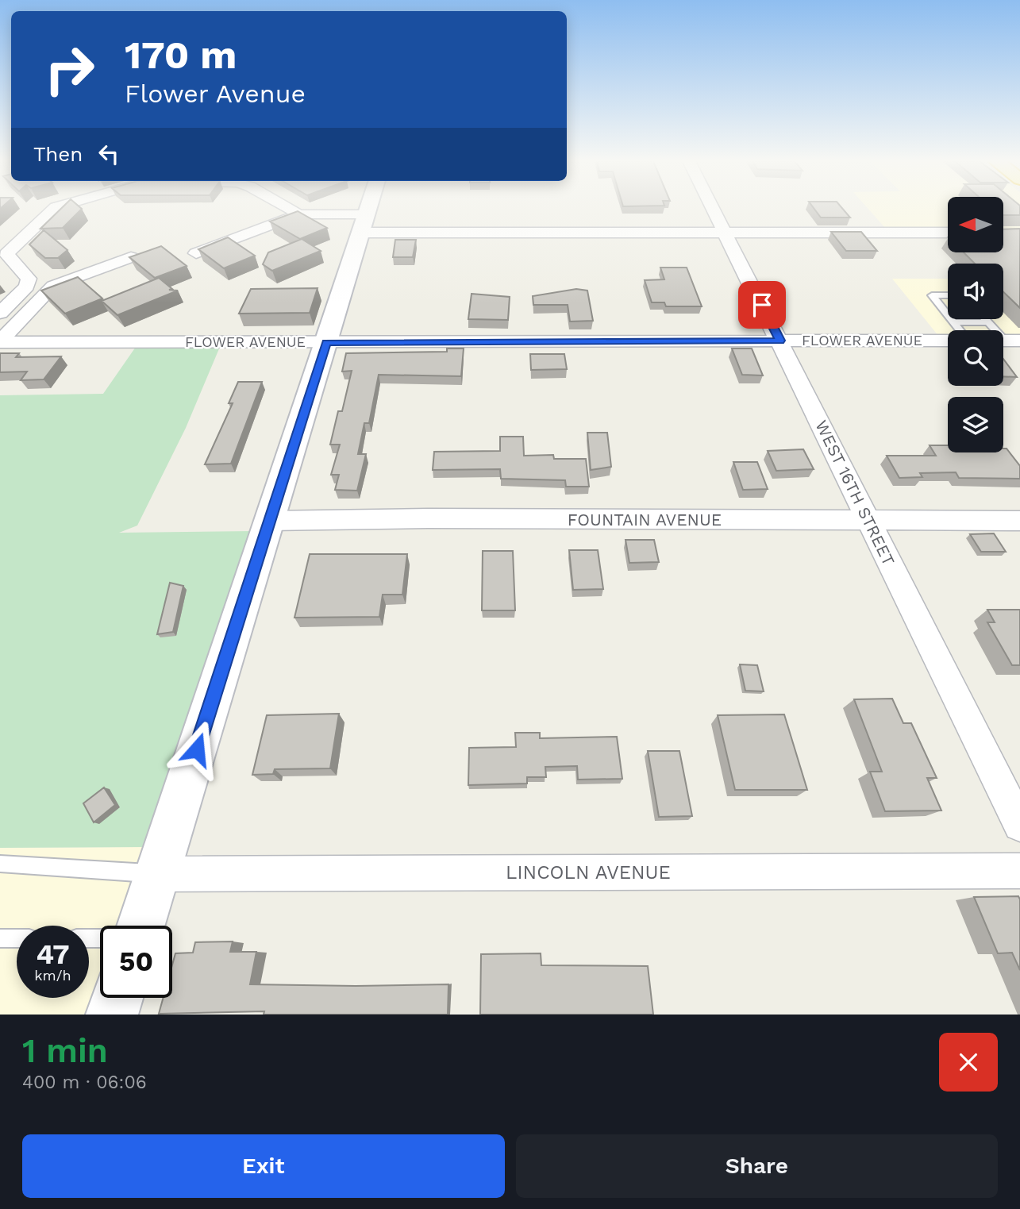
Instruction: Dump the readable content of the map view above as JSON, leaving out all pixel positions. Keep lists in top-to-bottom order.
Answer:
{
  "streets": {
    "street": [
      "FLOWER AVENUE",
      "WEST 16TH STREET",
      "FOUNTAIN AVENUE",
      "LINCOLN AVENUE"
    ]
  },
  "crossings": [
    ["FLOWER AVENUE", "WEST 16TH STREET"],
    ["WEST 16TH STREET", "FOUNTAIN AVENUE"]
  ],
  "north": "left",
  "page": {
    "turn": ["170 m", "Flower Avenue"],
    "then": "Then",
    "speed": "47 km/h",
    "limit": "50",
    "heading": ["1 min", "400 m · 06:06"],
    "buttons": ["Exit", "Share"]
  }
}
